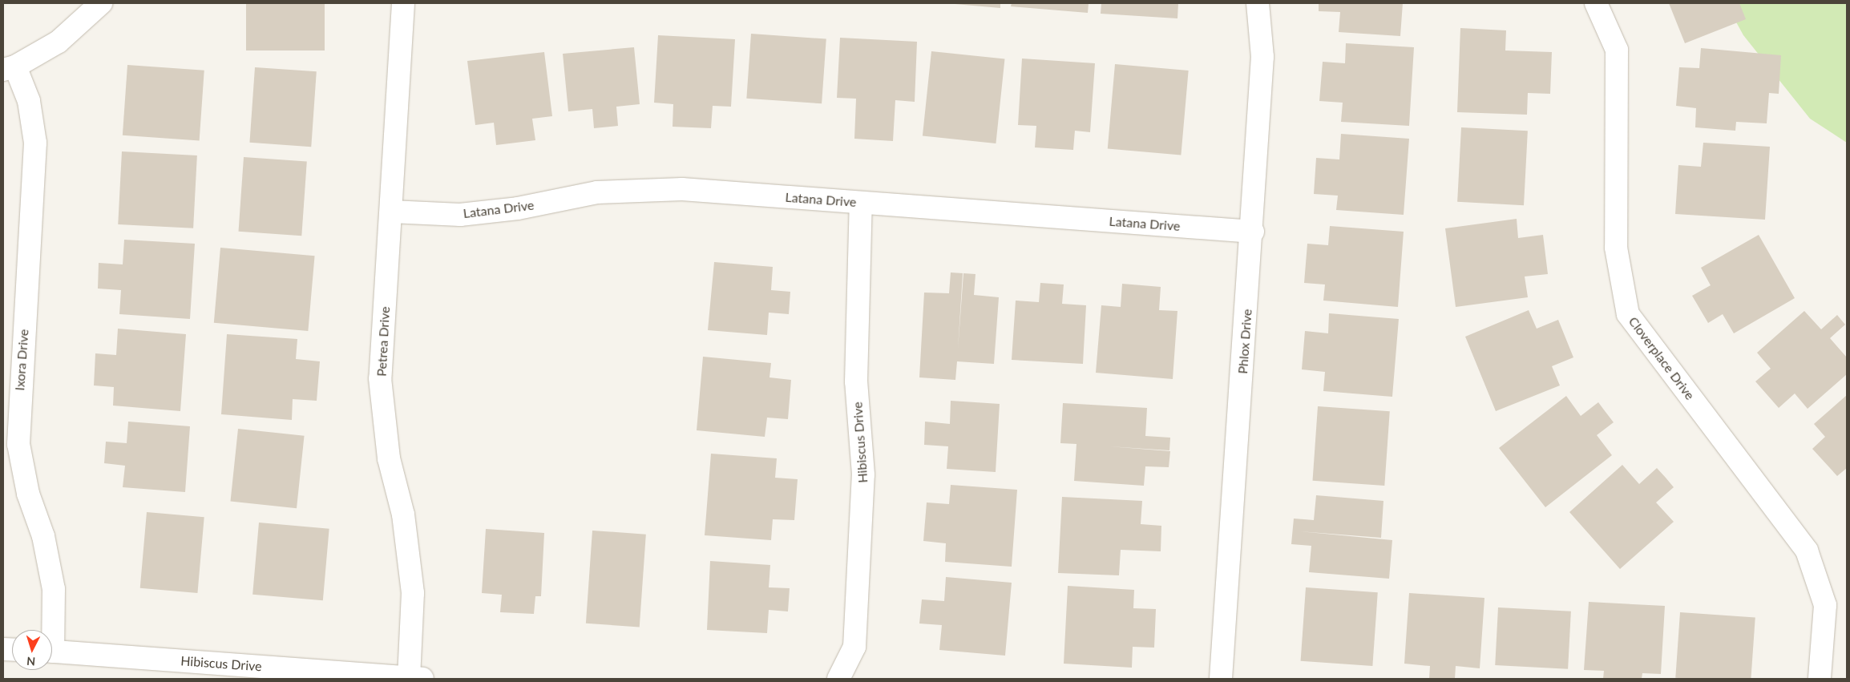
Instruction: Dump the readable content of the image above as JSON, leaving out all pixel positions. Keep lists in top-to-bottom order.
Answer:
{
  "streets": {
    "street": [
      "Latana Drive",
      "Petrea Drive",
      "Phlox Drive",
      "Cloverplace Drive",
      "Ixora Drive",
      "Hibiscus Drive"
    ]
  },
  "crossings": [
    ["Latana Drive", "Petrea Drive"],
    ["Latana Drive", "Phlox Drive"],
    ["Latana Drive", "Hibiscus Drive"],
    ["Petrea Drive", "Hibiscus Drive"]
  ],
  "north": "bottom"
}
